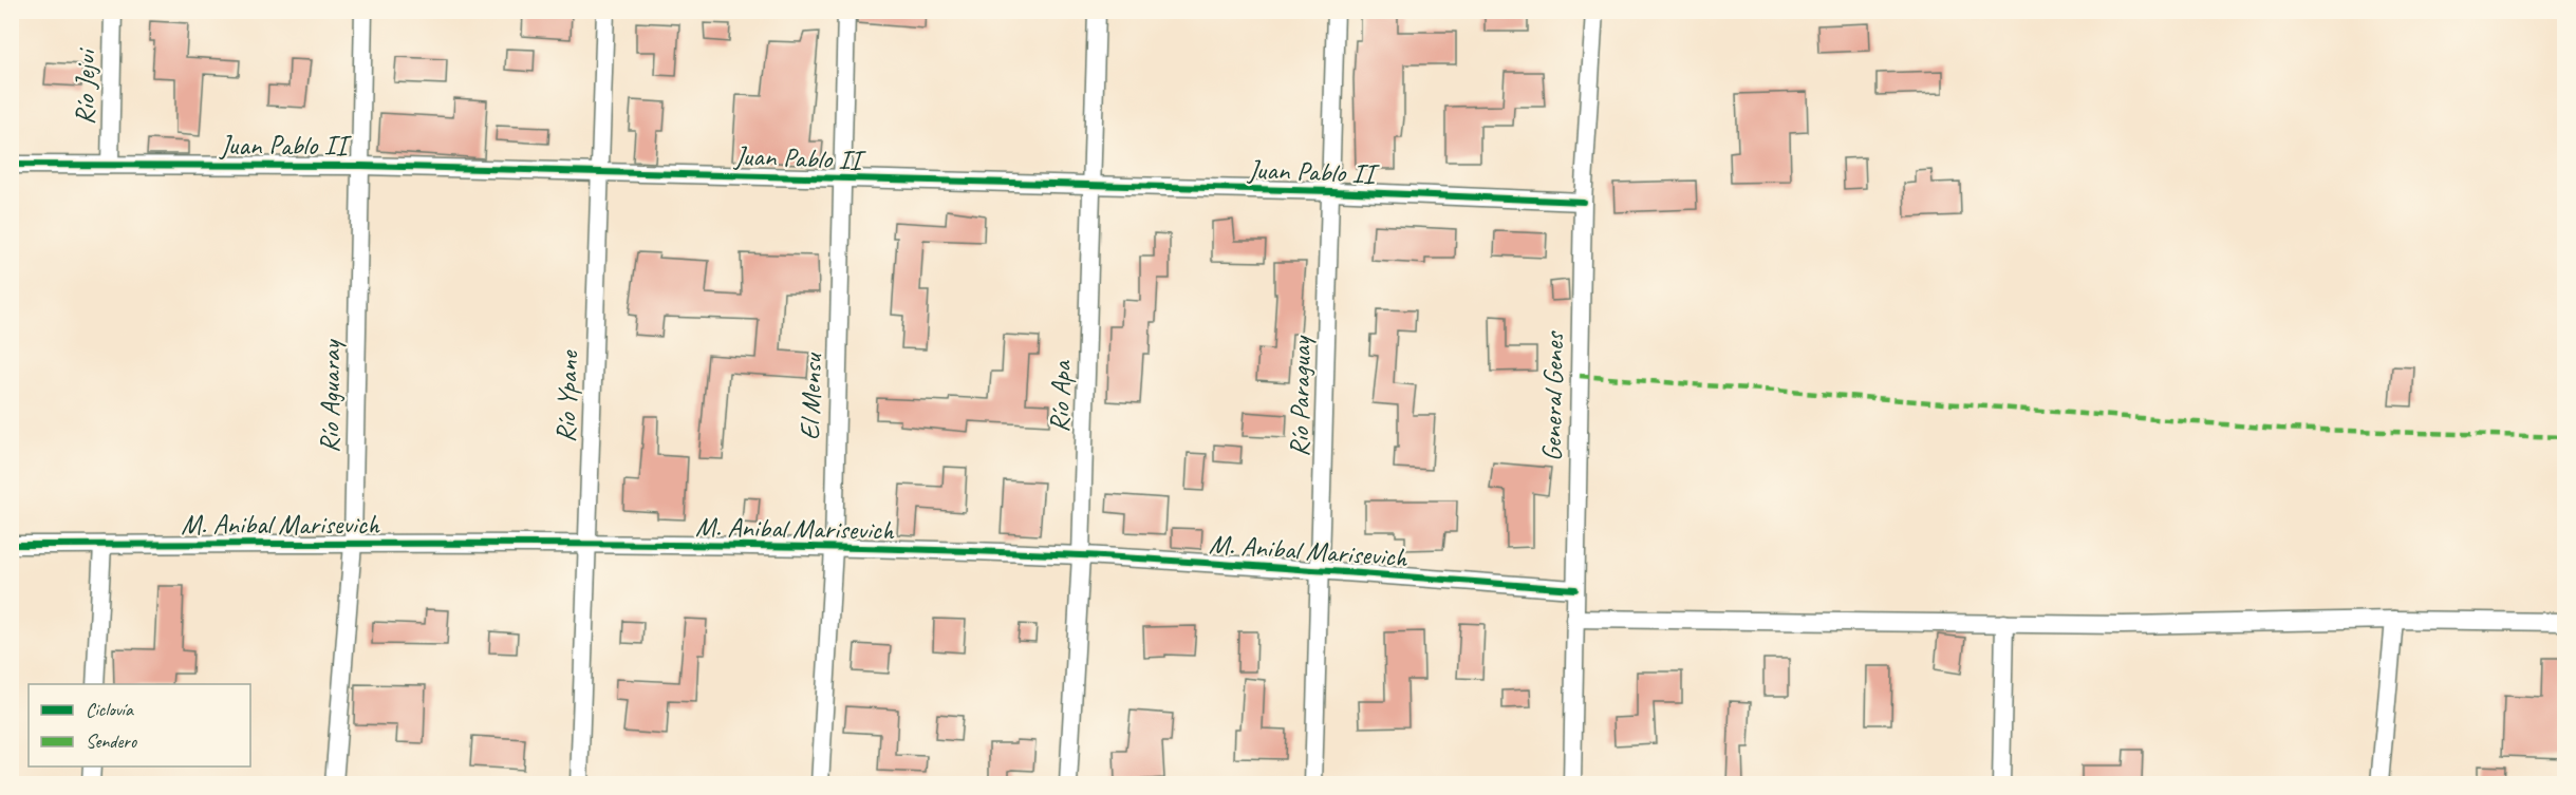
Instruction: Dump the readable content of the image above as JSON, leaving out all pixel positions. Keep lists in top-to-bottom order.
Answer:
{
  "streets": {
    "street": [
      "Río Jejui",
      "Juan Pablo II",
      "Río Aguaray",
      "Río Ypane",
      "El Mensu",
      "Río Apa",
      "Río Paraguay",
      "General Genes",
      "M. Anibal Marisevich"
    ]
  },
  "crossings": [
    ["Río Jejui", "Juan Pablo II"],
    ["Juan Pablo II", "Río Aguaray"],
    ["Juan Pablo II", "Río Ypane"],
    ["Juan Pablo II", "El Mensu"],
    ["Juan Pablo II", "Río Apa"],
    ["Juan Pablo II", "Río Paraguay"],
    ["Juan Pablo II", "General Genes"],
    ["Río Aguaray", "M. Anibal Marisevich"],
    ["Río Ypane", "M. Anibal Marisevich"],
    ["El Mensu", "M. Anibal Marisevich"],
    ["Río Apa", "M. Anibal Marisevich"],
    ["Río Paraguay", "M. Anibal Marisevich"],
    ["General Genes", "M. Anibal Marisevich"]
  ],
  "legend": ["Ciclovía", "Sendero"]
}
